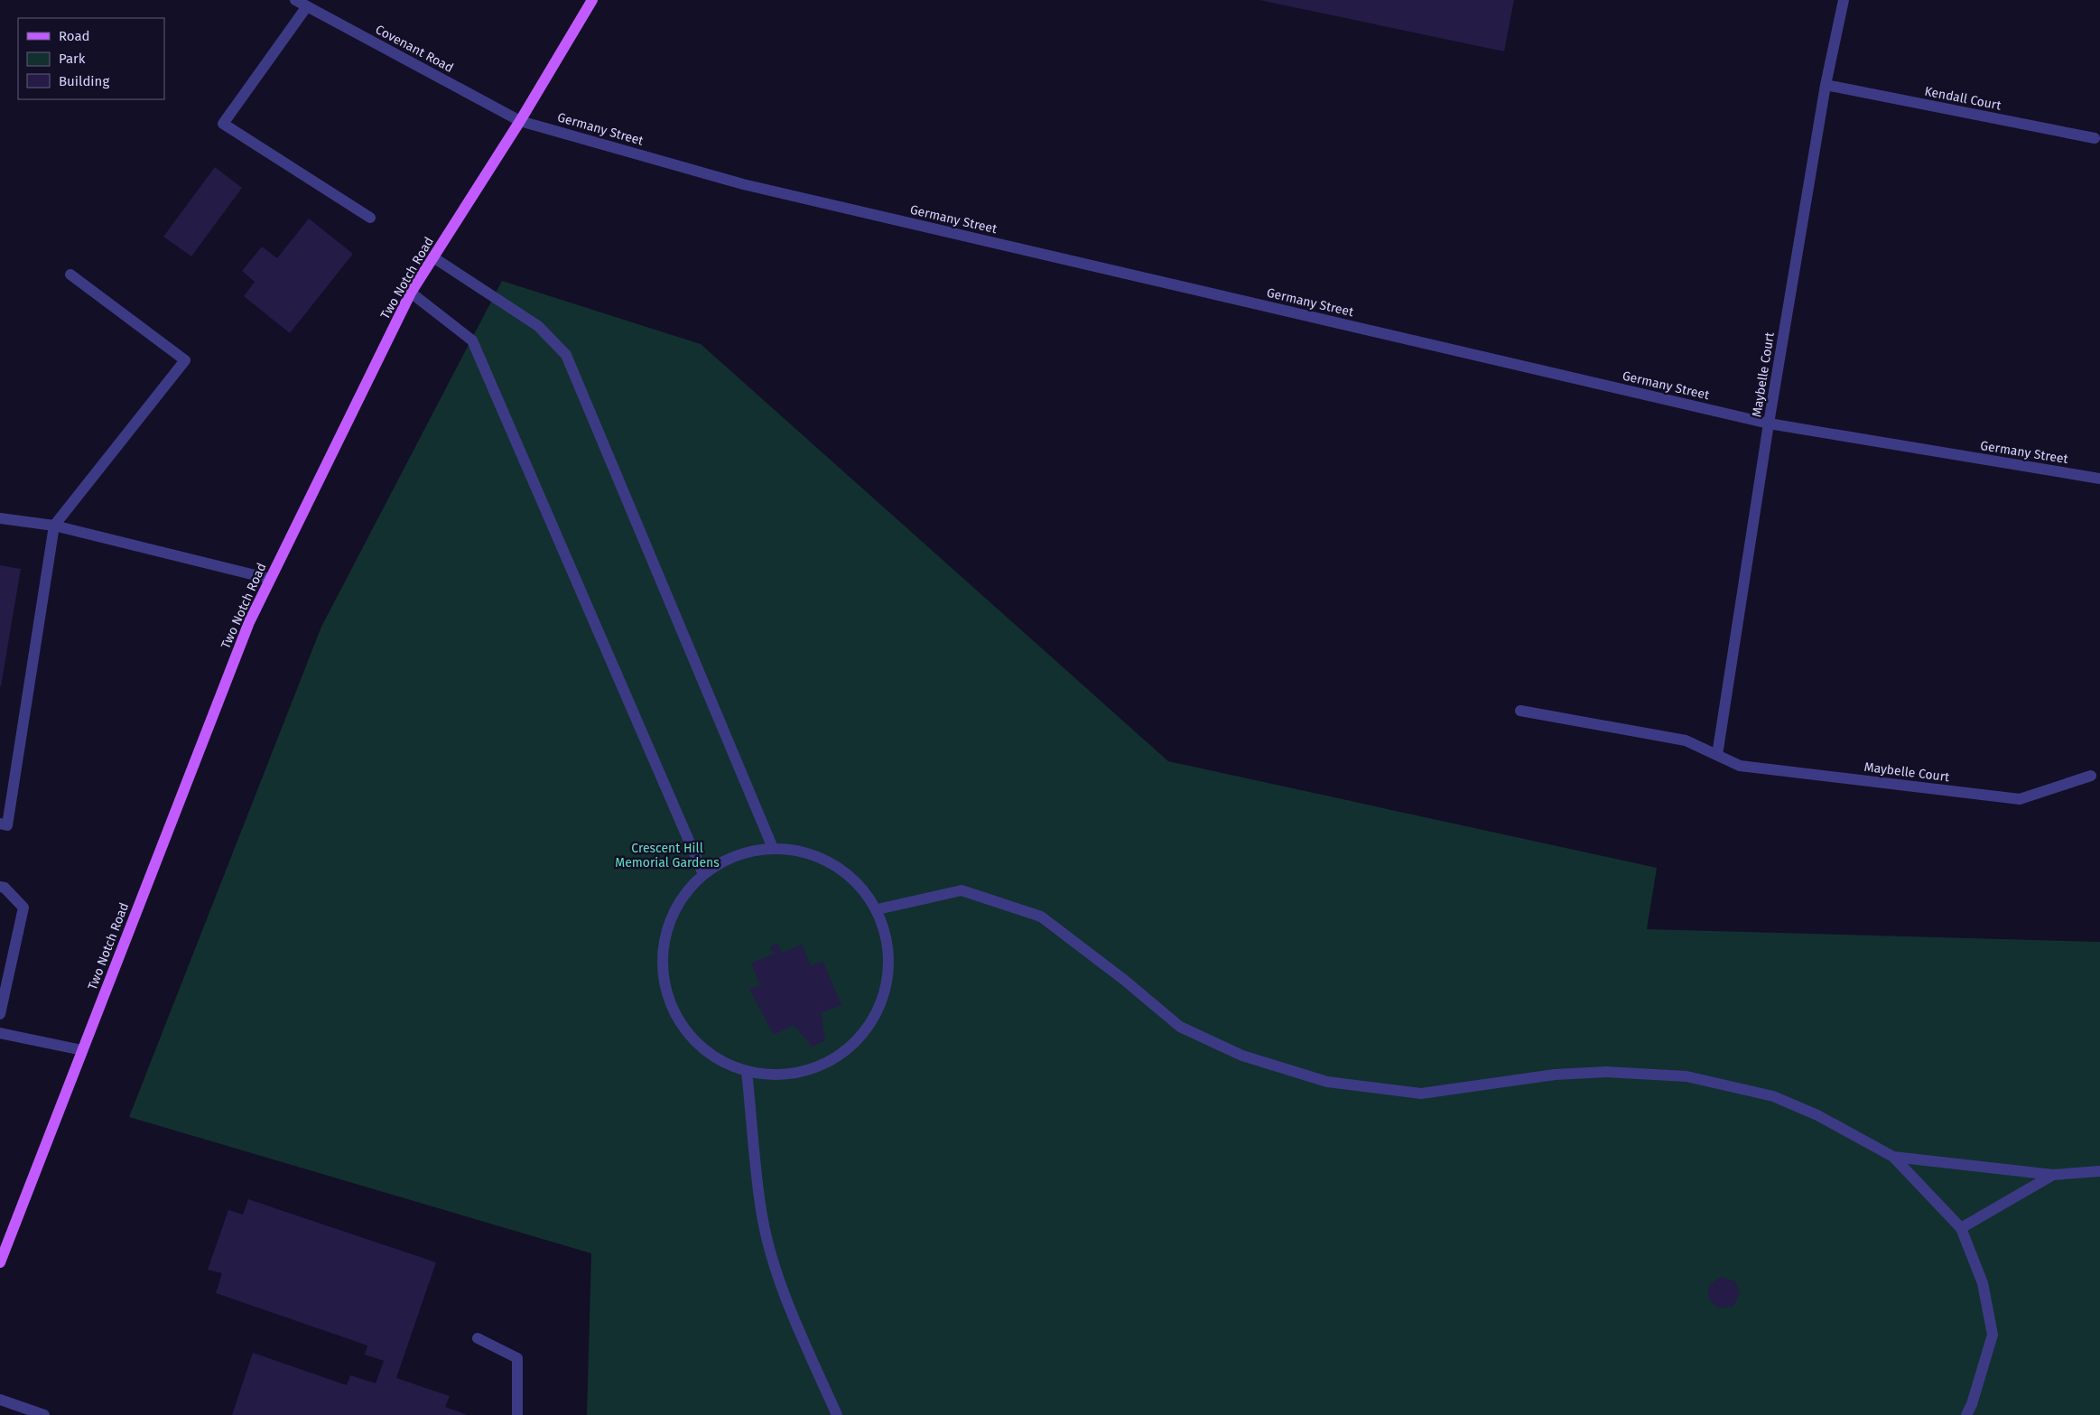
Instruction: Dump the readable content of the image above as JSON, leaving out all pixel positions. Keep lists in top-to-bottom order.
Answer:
{
  "streets": {
    "main road": ["Two Notch Road"],
    "street": [
      "Covenant Road",
      "Kendall Court",
      "Germany Street",
      "Maybelle Court"
    ]
  },
  "crossings": [
    ["Covenant Road", "Germany Street"],
    ["Covenant Road", "Two Notch Road"],
    ["Kendall Court", "Maybelle Court"],
    ["Germany Street", "Two Notch Road"],
    ["Germany Street", "Maybelle Court"]
  ],
  "parks": ["Crescent Hill Memorial Gardens"],
  "legend": ["Road", "Park", "Building"]
}
